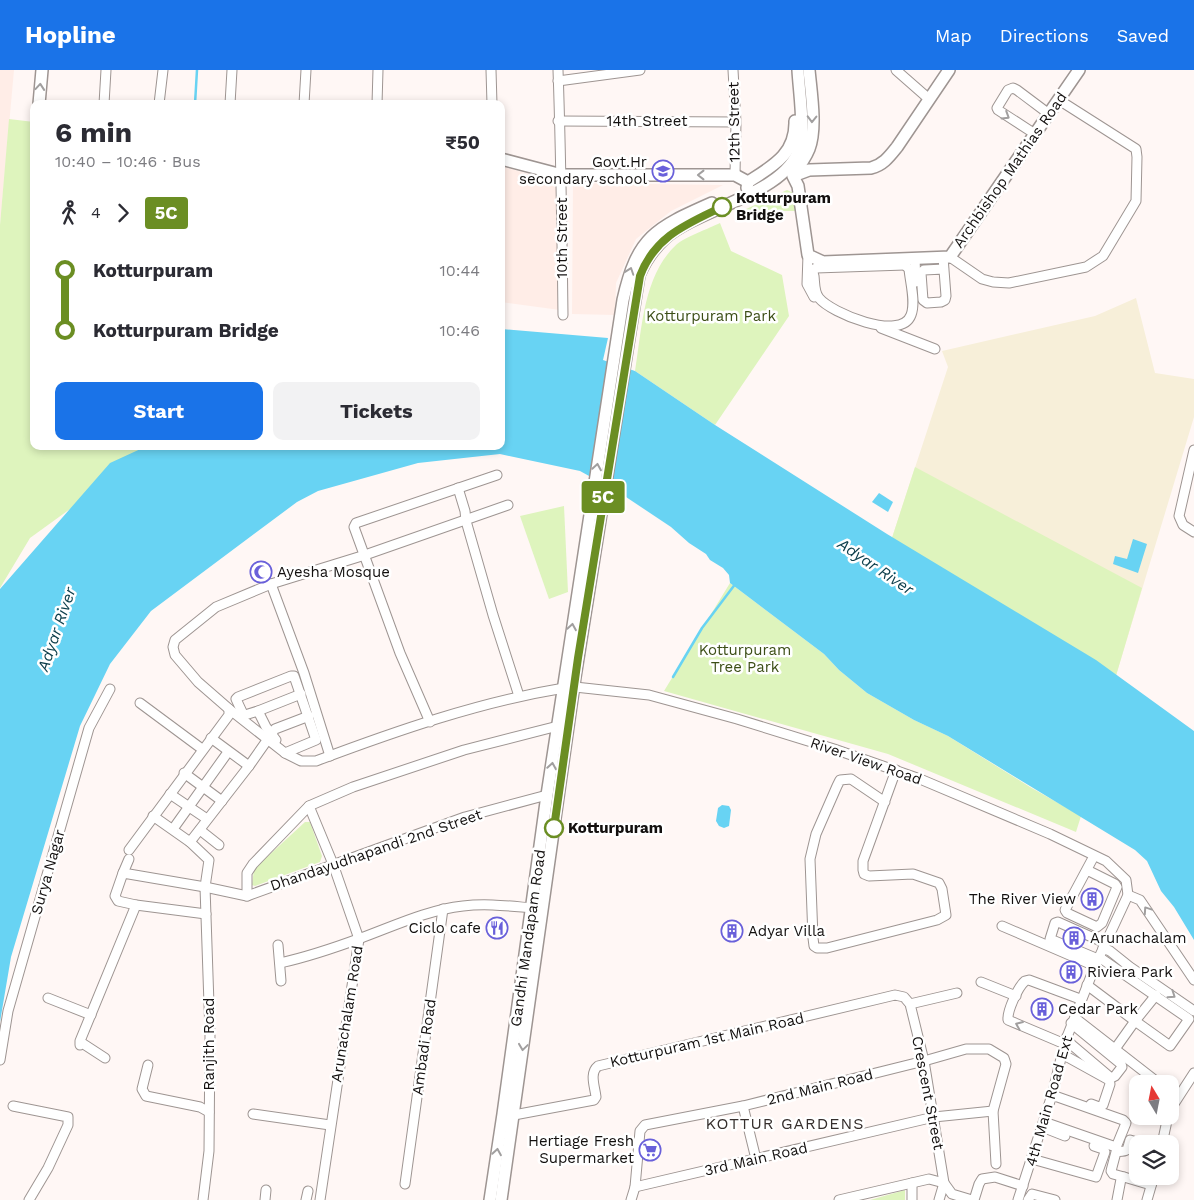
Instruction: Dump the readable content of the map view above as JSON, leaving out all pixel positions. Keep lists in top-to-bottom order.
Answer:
{
  "streets": {
    "main road": ["Archbishop Mathias Road", "Gandhi Mandapam Road"],
    "street": [
      "14th Street",
      "12th Street",
      "10th Street",
      "River View Road",
      "Dhandayudhapandi 2nd Street",
      "Surya Nagar",
      "Arunachalam Road",
      "Kotturpuram 1st Main Road",
      "Ranjith Road",
      "Ambadi Road",
      "2nd Main Road",
      "Crescent Street",
      "4th Main Road Ext",
      "3rd Main Road"
    ]
  },
  "crossings": [
    ["14th Street", "12th Street"],
    ["14th Street", "10th Street"],
    ["River View Road", "Gandhi Mandapam Road"],
    ["River View Road", "4th Main Road Ext"],
    ["Dhandayudhapandi 2nd Street", "Gandhi Mandapam Road"],
    ["Dhandayudhapandi 2nd Street", "Arunachalam Road"],
    ["Gandhi Mandapam Road", "Kotturpuram 1st Main Road"],
    ["Kotturpuram 1st Main Road", "Crescent Street"],
    ["2nd Main Road", "Crescent Street"],
    ["2nd Main Road", "3rd Main Road"],
    ["Crescent Street", "3rd Main Road"]
  ],
  "districts": ["KOTTUR GARDENS"],
  "water": ["Adyar River"],
  "parks": ["Kotturpuram Park", "Kotturpuram Tree Park"],
  "places": {
    "school or university": ["Govt.Hr secondary school"],
    "other": ["Kotturpuram Bridge", "Kotturpuram"],
    "mosque": ["Ayesha Mosque"],
    "building": [
      "The River View",
      "Adyar Villa",
      "Arunachalam",
      "Riviera Park",
      "Cedar Park"
    ],
    "restaurant": ["Ciclo cafe"],
    "supermarket": ["Hertiage Fresh Supermarket"]
  },
  "lines": ["bus line 5C"],
  "north": "top",
  "page": {
    "header": "Hopline",
    "nav": ["Map", "Directions", "Saved"],
    "on_map": "5C",
    "heading": ["6 min", "10:40 – 10:46 · Bus", "₹50"],
    "legs": ["4", "5C"],
    "list": [
      {
        "name": "Kotturpuram",
        "value": "10:44"
      },
      {
        "name": "Kotturpuram Bridge",
        "value": "10:46"
      }
    ],
    "buttons": ["Start", "Tickets"]
  }
}
